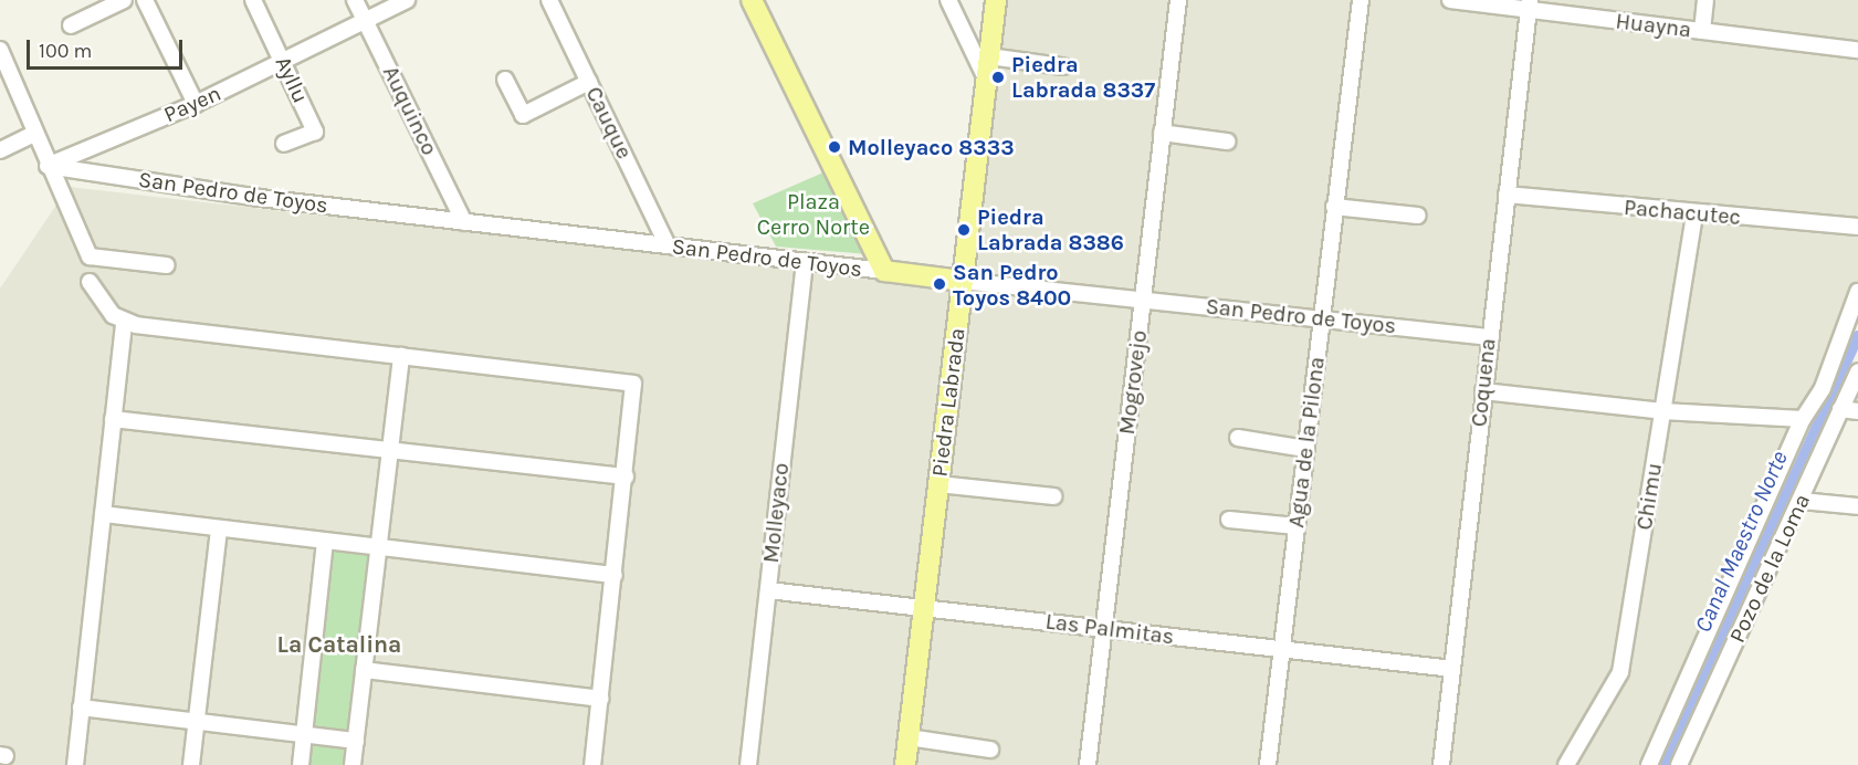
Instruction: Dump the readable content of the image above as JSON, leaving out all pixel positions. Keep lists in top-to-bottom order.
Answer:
{
  "streets": {
    "main road": ["San Pedro de Toyos", "Piedra Labrada"],
    "street": [
      "Huayna",
      "Ayllu",
      "Payen",
      "Auquinco",
      "Cauque",
      "Pachacutec",
      "Mogrovejo",
      "Coquena",
      "Agua de la Pilona",
      "Chimu",
      "Molleyaco",
      "Pozo de la Loma",
      "Las Palmitas"
    ]
  },
  "crossings": [
    ["Huayna", "Coquena"],
    ["Ayllu", "Payen"],
    ["Payen", "Auquinco"],
    ["Payen", "San Pedro de Toyos"],
    ["Auquinco", "San Pedro de Toyos"],
    ["Cauque", "San Pedro de Toyos"],
    ["San Pedro de Toyos", "Mogrovejo"],
    ["San Pedro de Toyos", "Coquena"],
    ["San Pedro de Toyos", "Piedra Labrada"],
    ["San Pedro de Toyos", "Agua de la Pilona"],
    ["San Pedro de Toyos", "Molleyaco"],
    ["Pachacutec", "Coquena"],
    ["Pachacutec", "Chimu"],
    ["Mogrovejo", "Las Palmitas"],
    ["Coquena", "Las Palmitas"],
    ["Piedra Labrada", "Las Palmitas"],
    ["Agua de la Pilona", "Las Palmitas"],
    ["Molleyaco", "Las Palmitas"]
  ],
  "districts": ["La Catalina"],
  "water": ["Canal Maestro Norte"],
  "parks": ["Plaza Cerro Norte"],
  "places": [
    "Piedra Labrada 8337",
    "Molleyaco 8333",
    "Piedra Labrada 8386",
    "San Pedro Toyos 8400"
  ],
  "scale_bar": "100 m"
}
